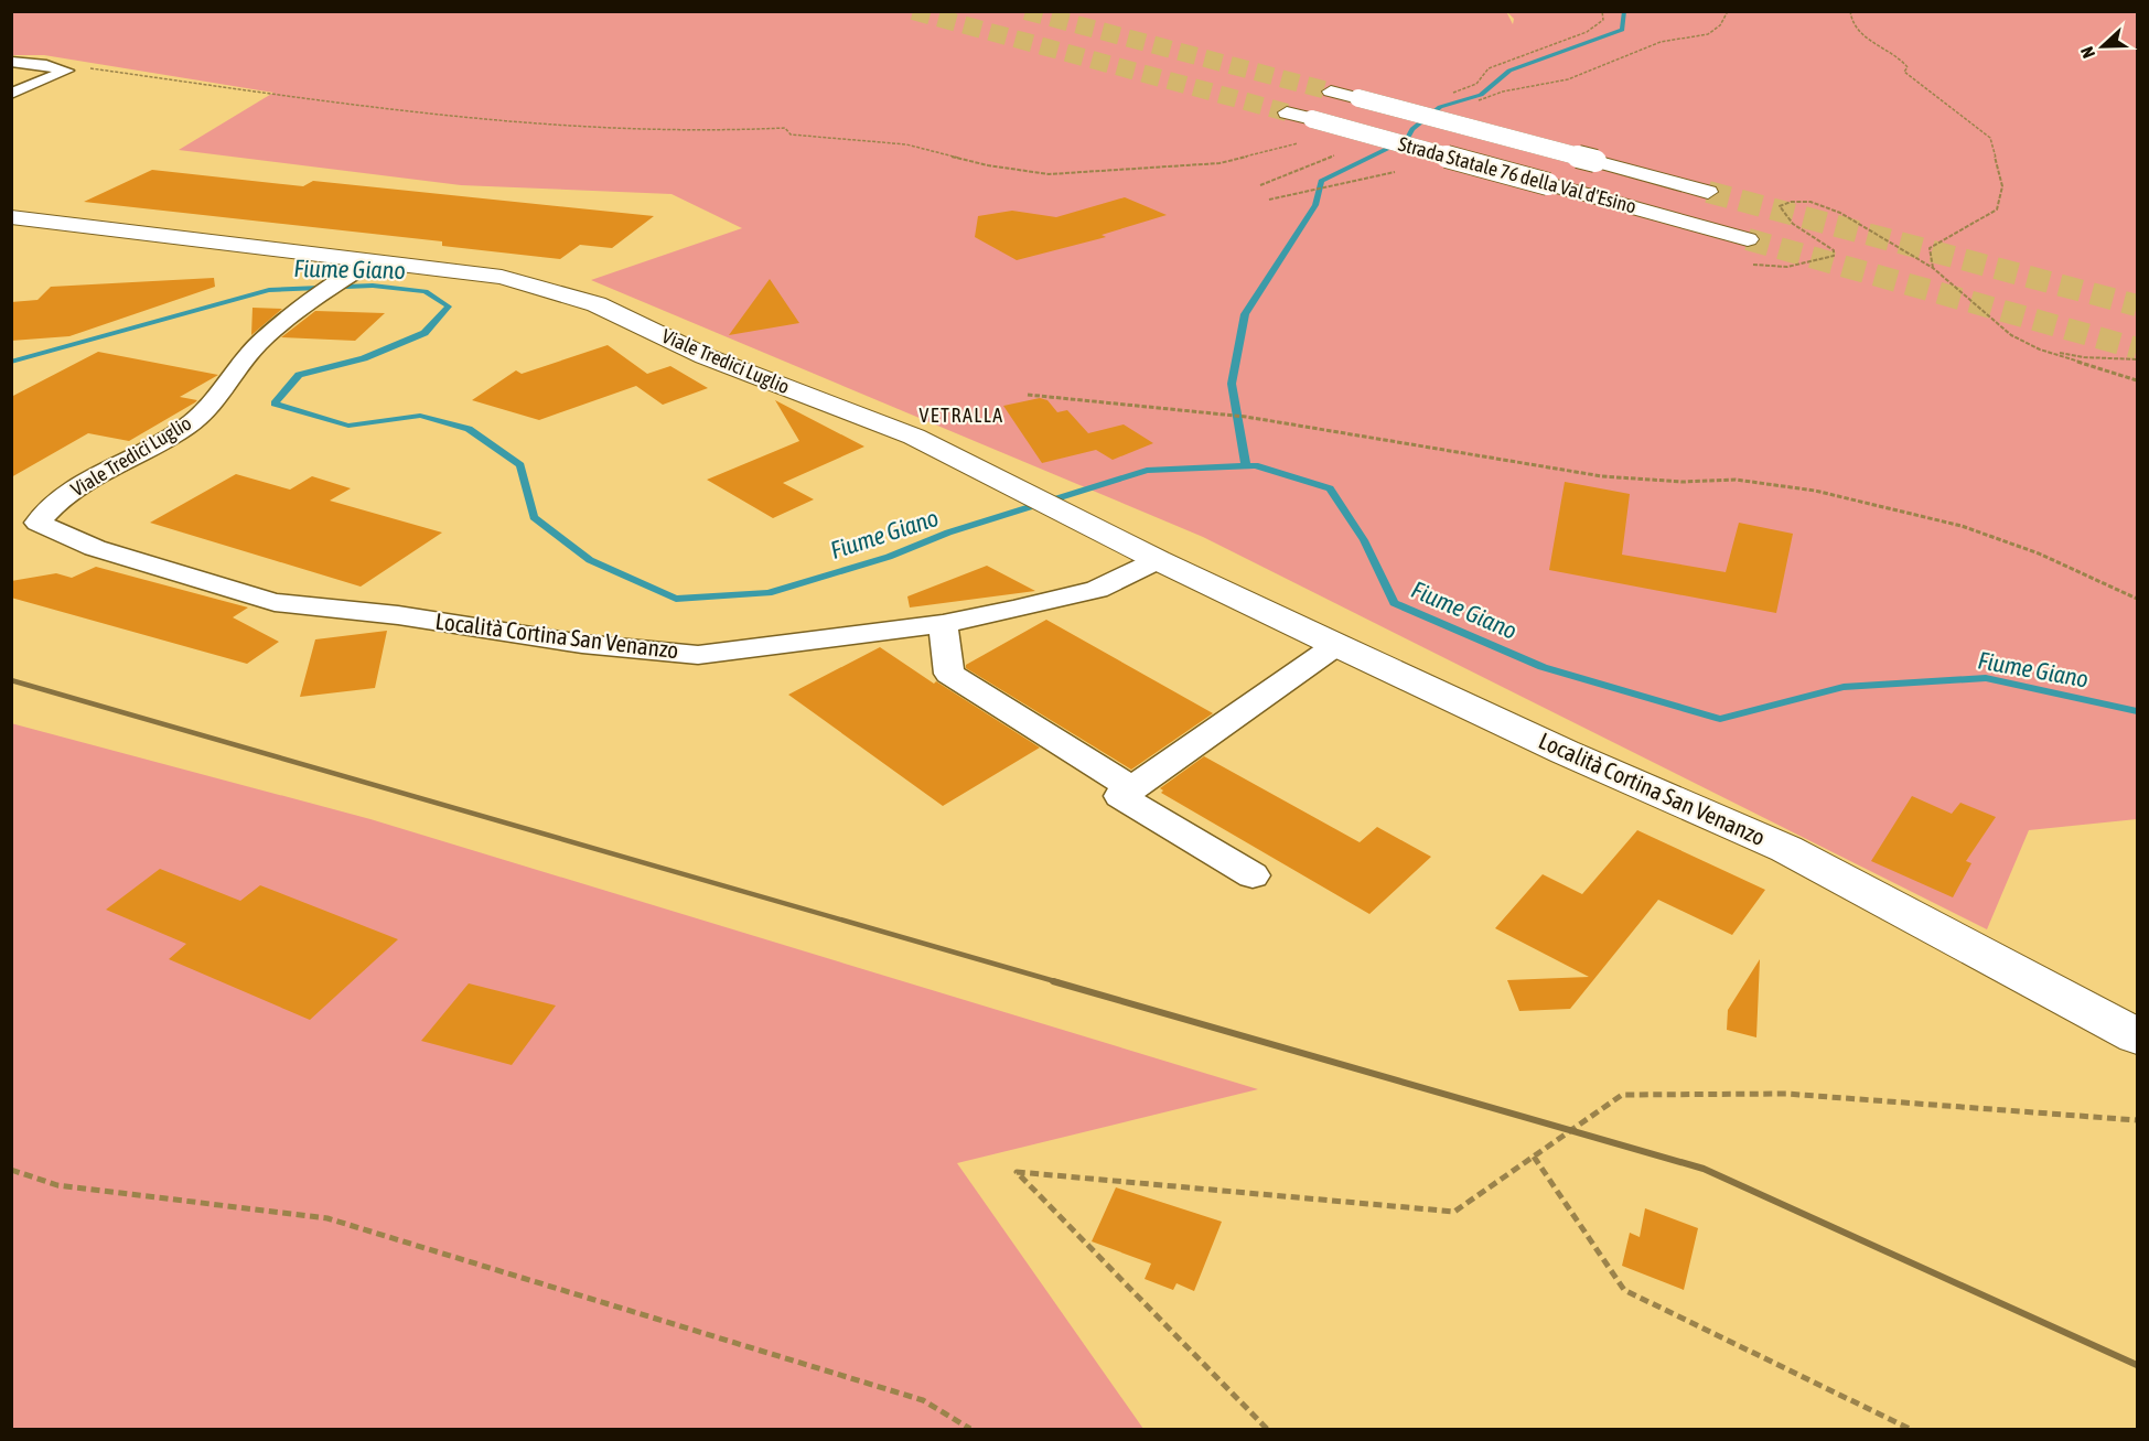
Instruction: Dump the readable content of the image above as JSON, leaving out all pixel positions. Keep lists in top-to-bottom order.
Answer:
{
  "streets": {
    "main road": ["Strada Statale 76 della Val d'Esino", "Viale Tredici Luglio", "Località Cortina San Venanzo"]
  },
  "crossings": [
    ["Viale Tredici Luglio", "Località Cortina San Venanzo"]
  ],
  "districts": ["VETRALLA"],
  "water": ["Fiume Giano"],
  "north": "left"
}
